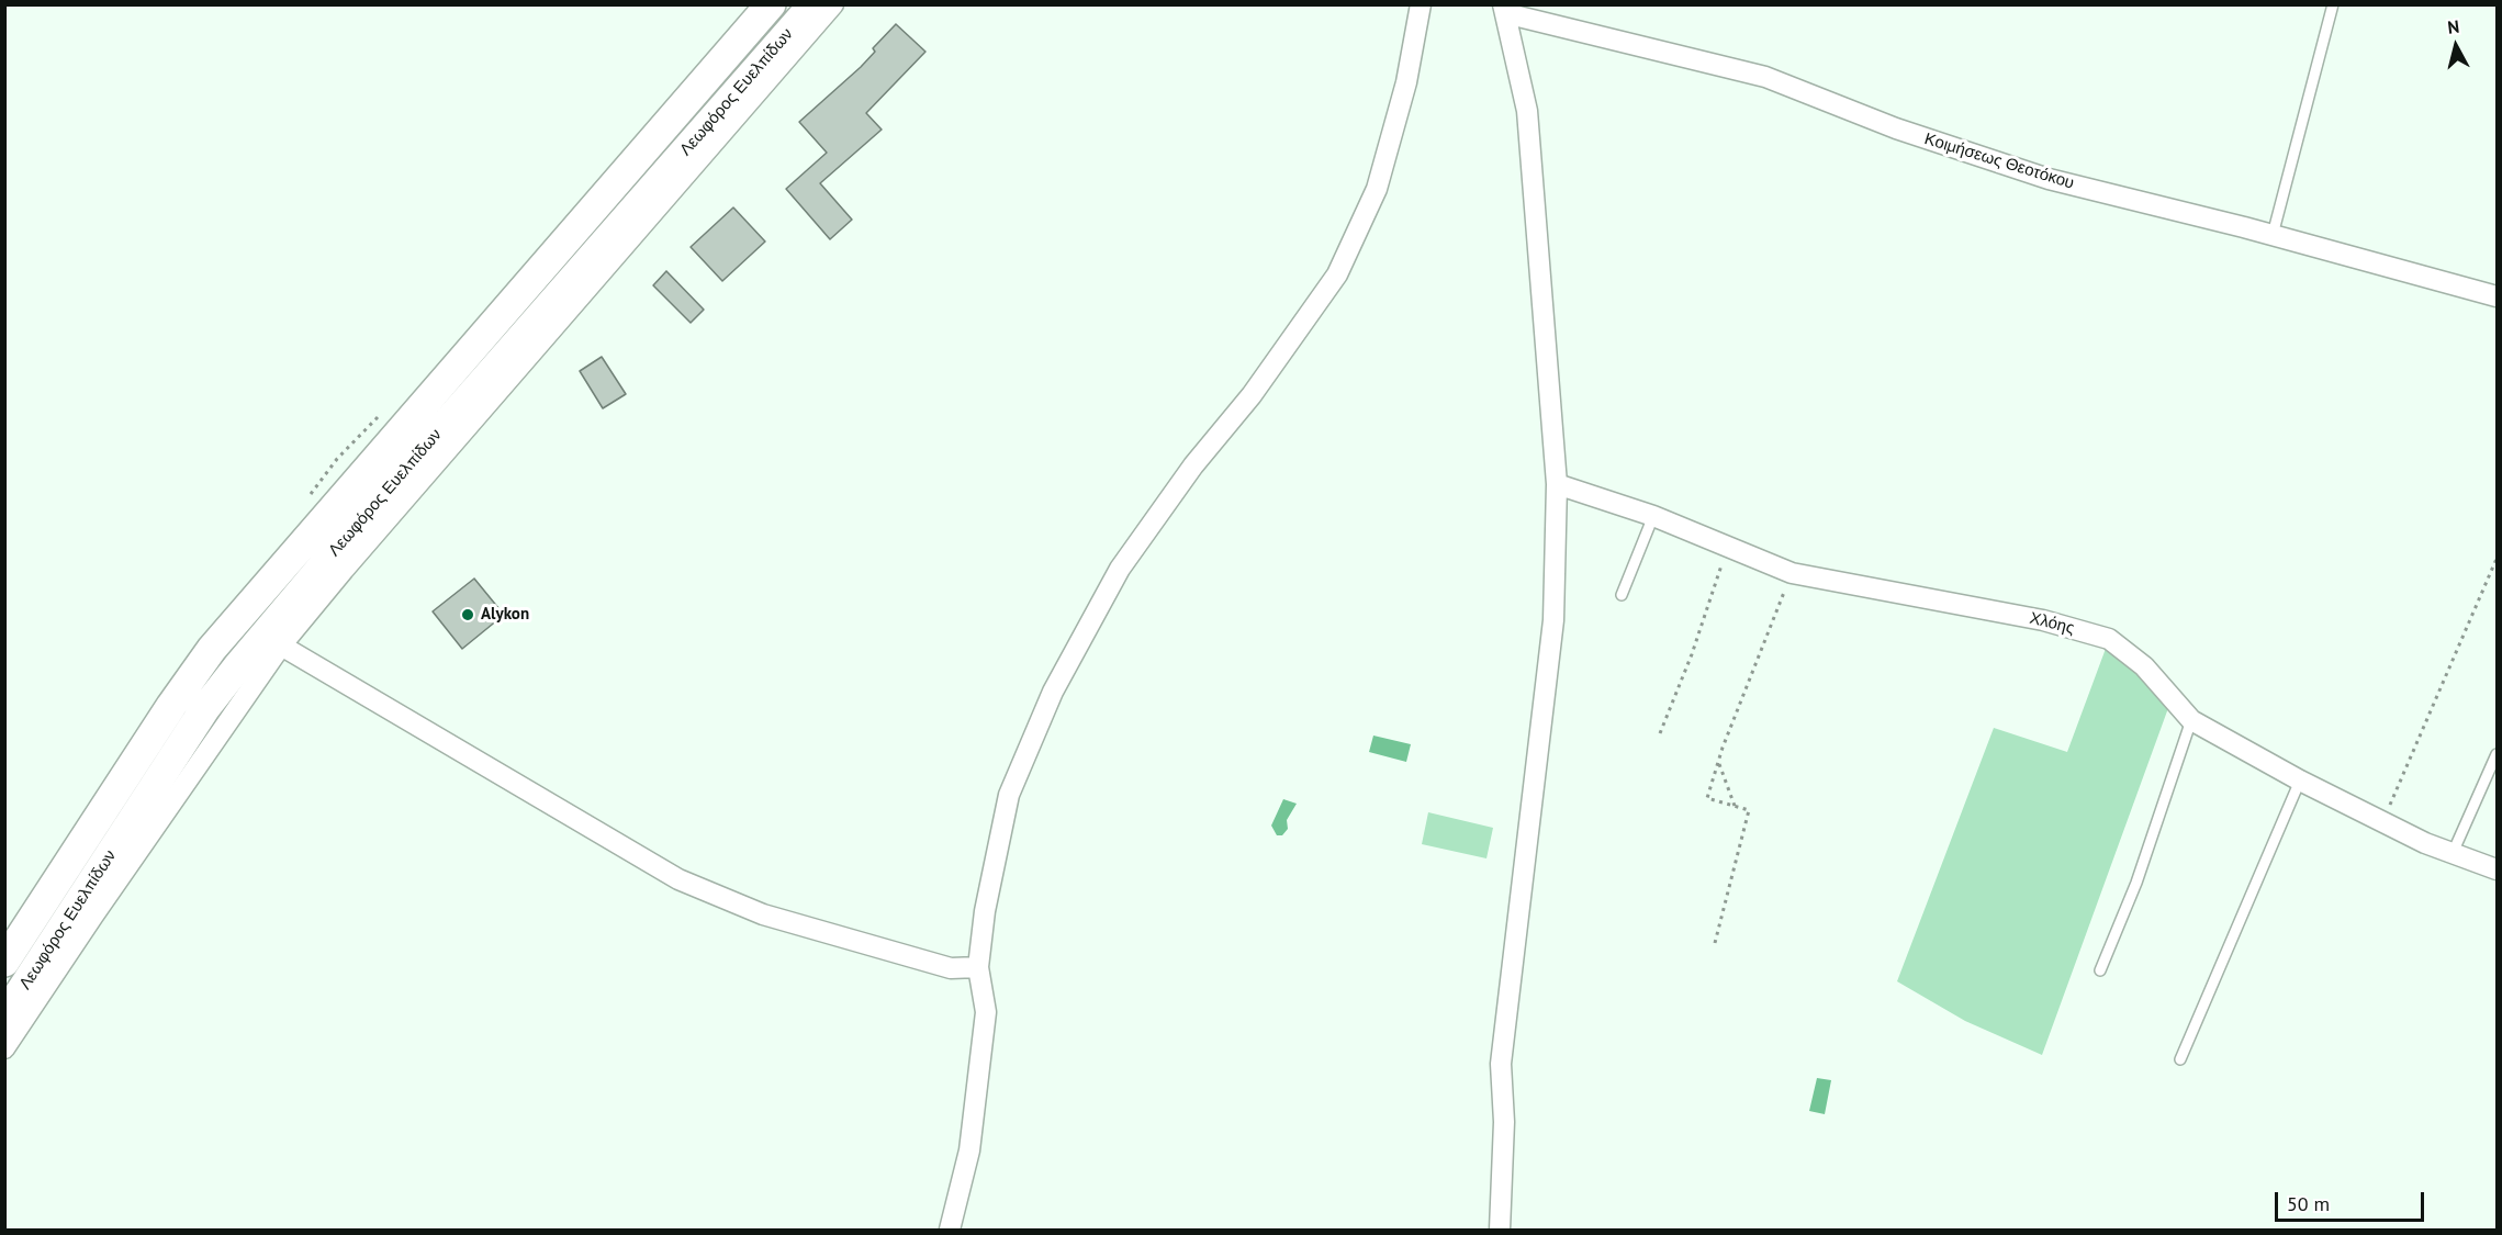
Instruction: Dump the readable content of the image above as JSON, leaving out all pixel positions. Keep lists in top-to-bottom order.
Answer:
{
  "streets": {
    "main road": ["Λεωφόρος Ευελπίδων"],
    "street": ["Κοιμήσεως Θεοτόκου", "Χλόης"]
  },
  "places": ["Alykon"],
  "scale_bar": "50 m",
  "north": "top"
}
